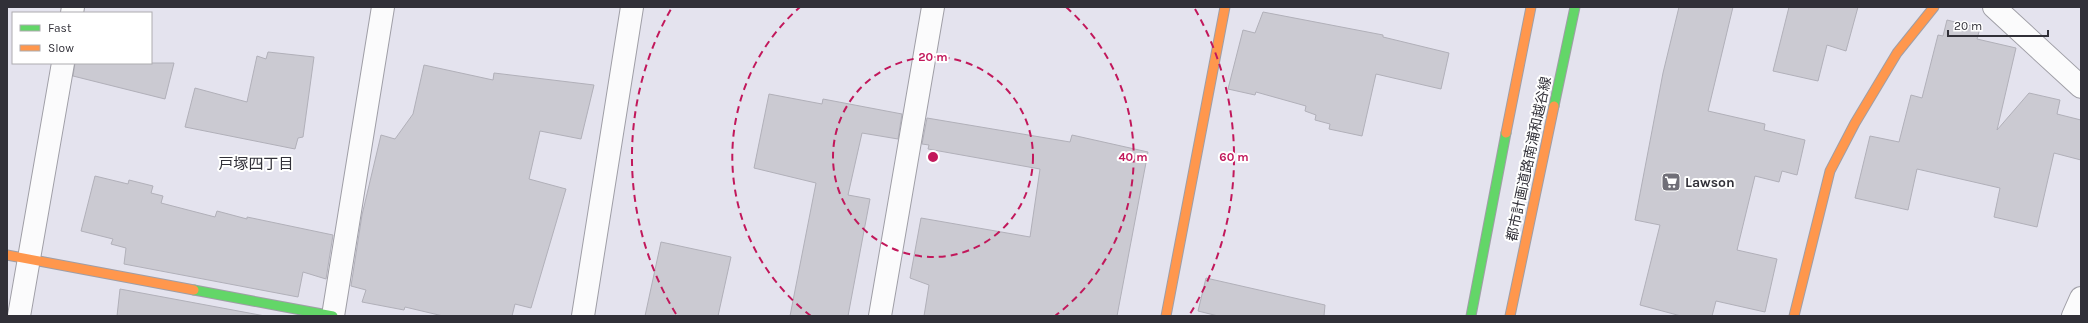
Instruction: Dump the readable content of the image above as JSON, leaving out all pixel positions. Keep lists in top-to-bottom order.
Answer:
{
  "streets": {
    "street": ["都市計画道路南浦和越谷線"]
  },
  "districts": ["戸塚四丁目"],
  "places": {
    "supermarket": ["Lawson"]
  },
  "legend": ["Fast", "Slow"],
  "scale_bar": "20 m",
  "rings": ["20 m", "40 m", "60 m"]
}
